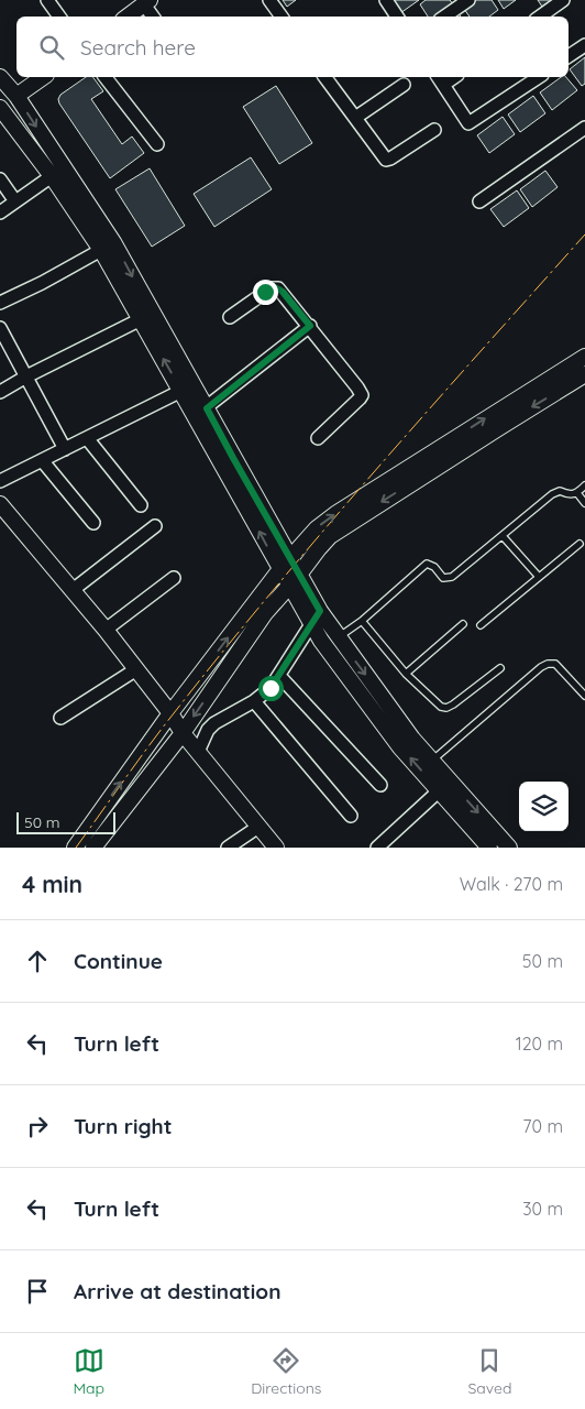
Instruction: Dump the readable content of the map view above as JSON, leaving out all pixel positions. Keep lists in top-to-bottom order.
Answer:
{
  "scale_bar": "50 m",
  "page": {
    "search": "Search here",
    "scale": "50 m",
    "heading": ["4 min", "Walk · 270 m"],
    "list": [
      ["Continue", "50 m"],
      ["Turn left", "120 m"],
      ["Turn right", "70 m"],
      ["Turn left", "30 m"],
      "Arrive at destination"
    ],
    "nav": ["Map", "Directions", "Saved"]
  }
}
